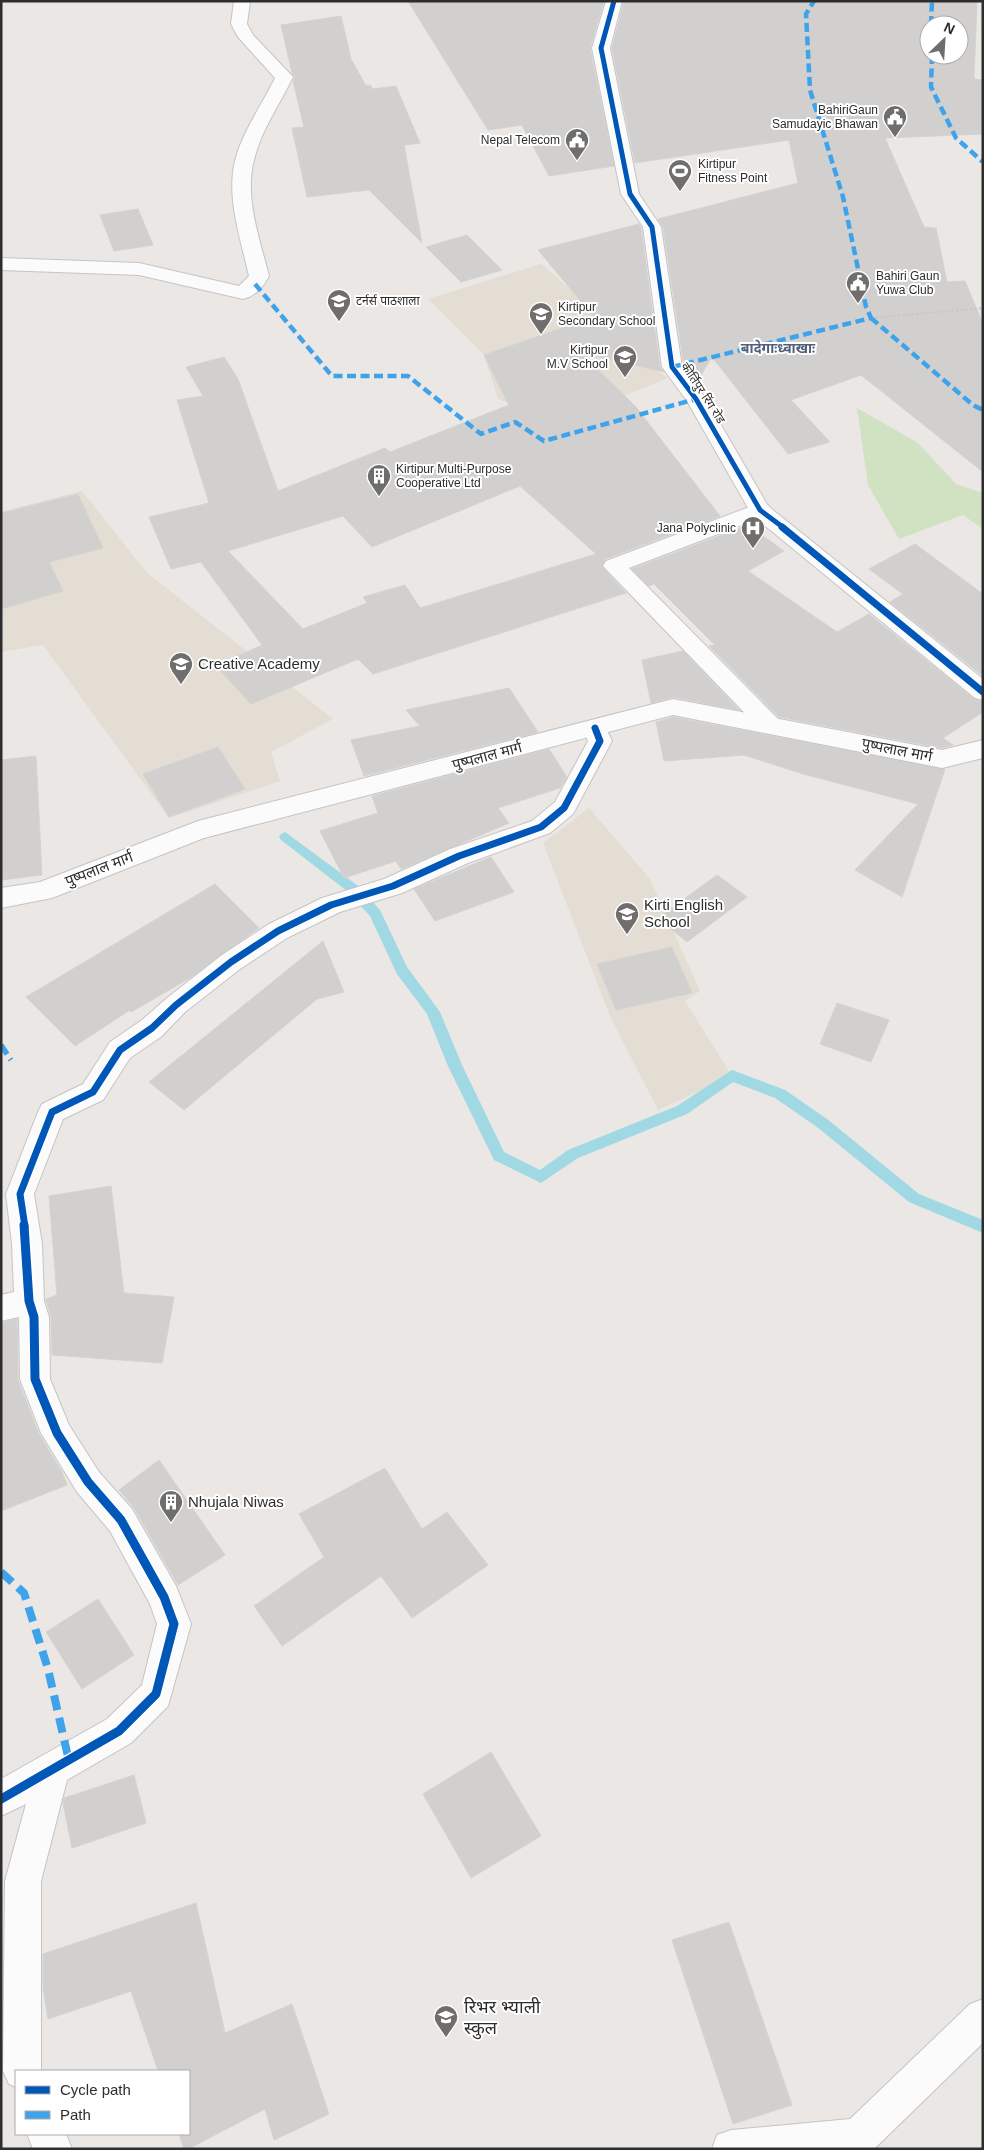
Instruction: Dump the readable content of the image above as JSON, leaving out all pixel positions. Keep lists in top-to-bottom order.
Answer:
{
  "streets": {
    "street": ["कीर्तिपुर रिंग रोड", "पुष्पलाल मार्ग"]
  },
  "districts": ["बादेगाःध्वाखाः"],
  "places": {
    "public building": ["BahiriGaun Samudayic Bhawan", "Nepal Telecom", "Bahiri Gaun Yuwa Club"],
    "sports": ["Kirtipur Fitness Point"],
    "school or university": [
      "टर्नर्स पाठशाला",
      "Kirtipur Secondary School",
      "Kirtipur M.V School",
      "Creative Academy",
      "Kirti English School",
      "रिभर भ्याली स्कुल"
    ],
    "building": ["Kirtipur Multi-Purpose Cooperative Ltd", "Nhujala Niwas"],
    "hospital": ["Jana Polyclinic"]
  },
  "legend": ["Cycle path", "Path"],
  "north": "top right"
}
